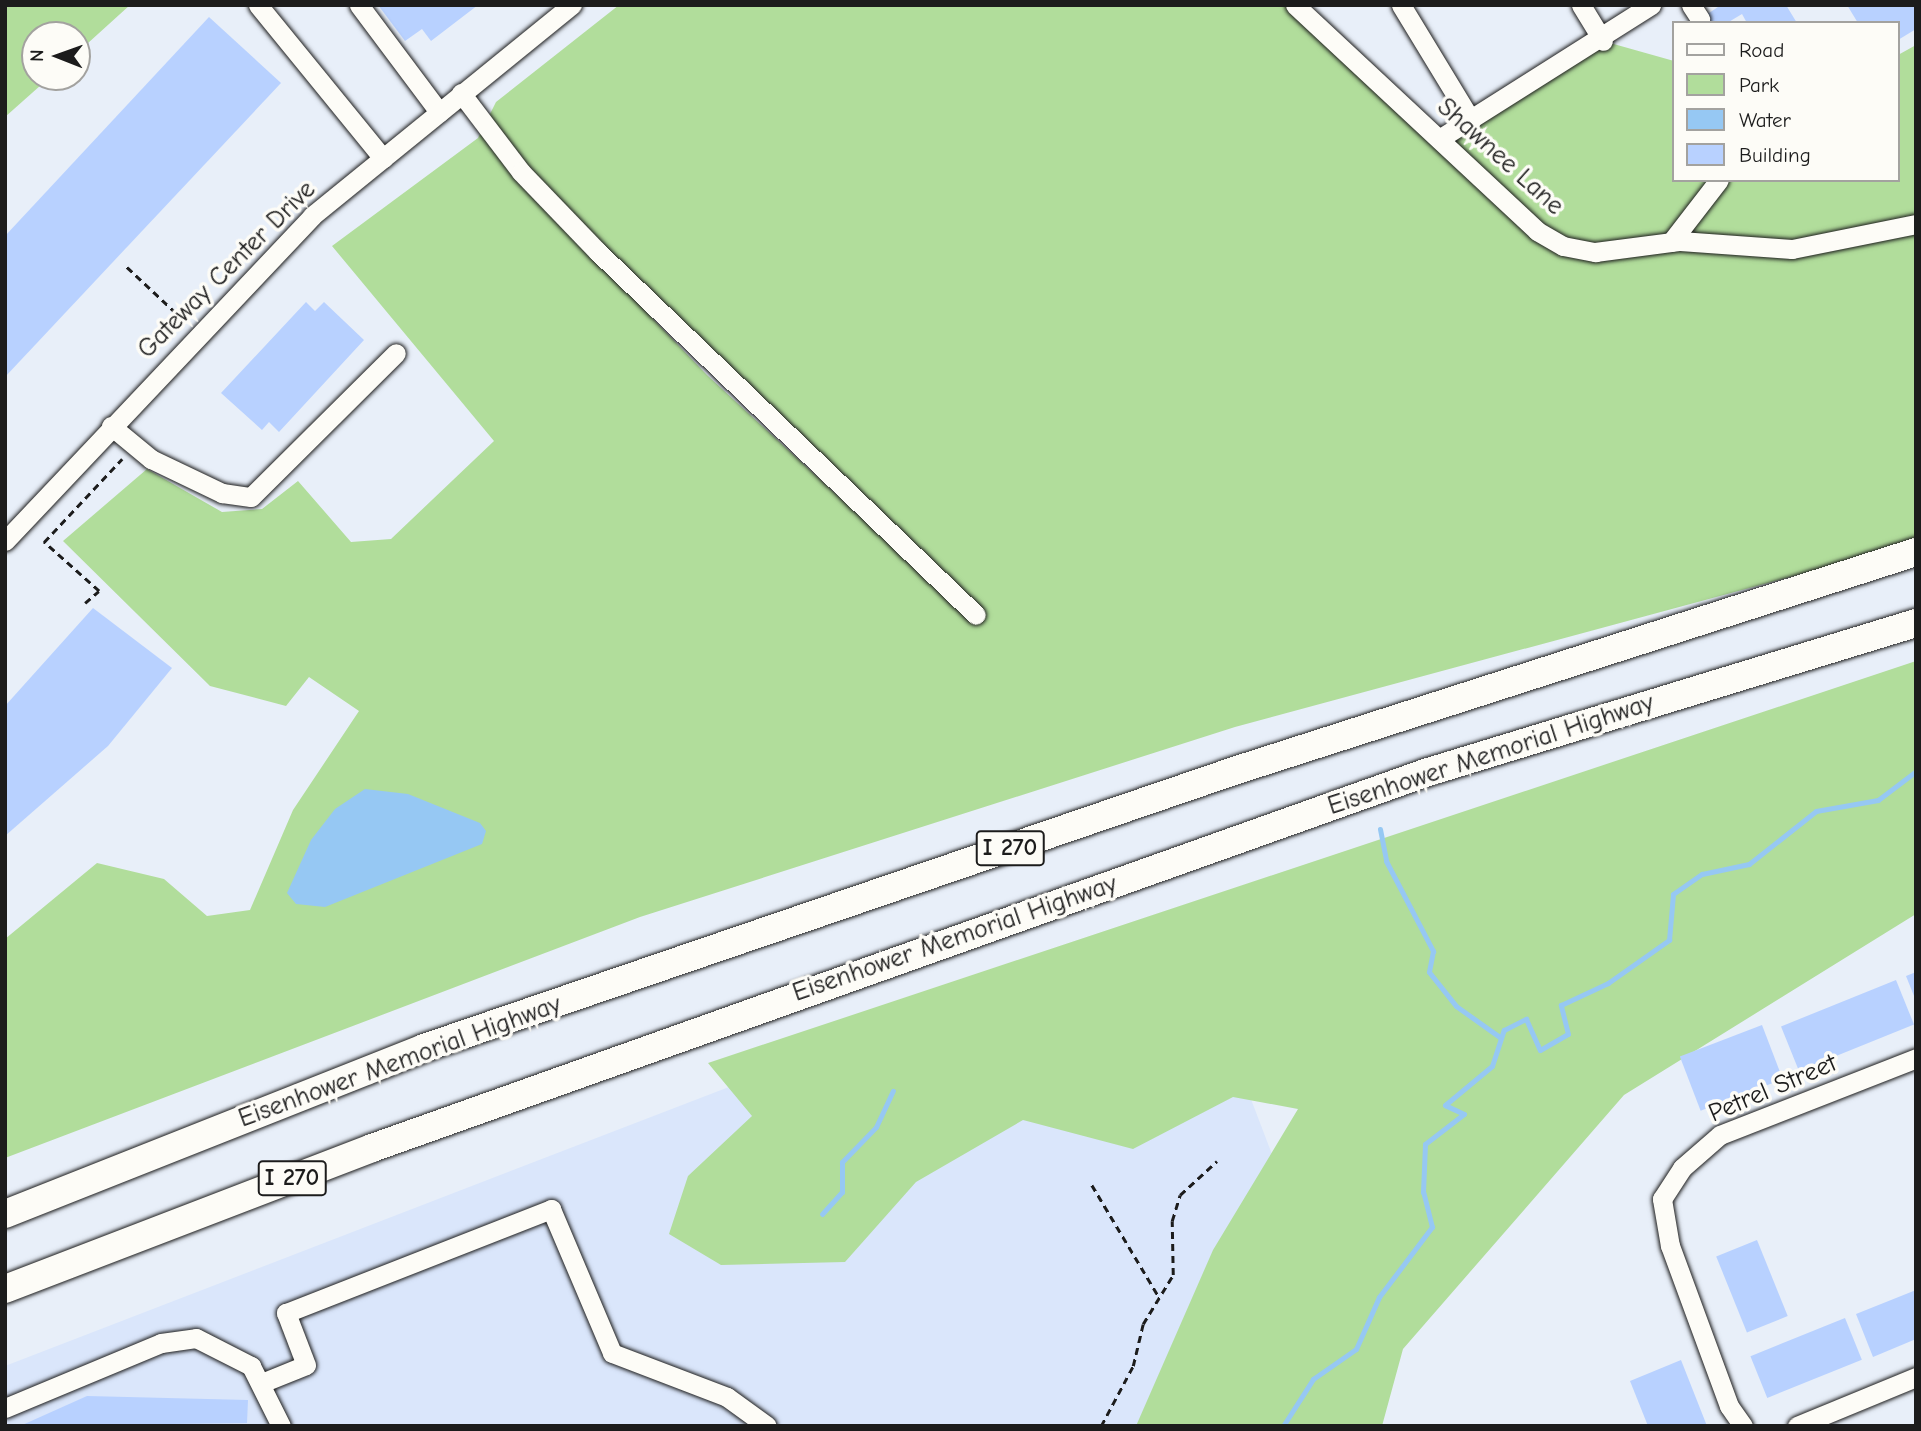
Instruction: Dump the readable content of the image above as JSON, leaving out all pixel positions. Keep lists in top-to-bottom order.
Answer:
{
  "streets": {
    "highway": ["Eisenhower Memorial Highway", "I 270"],
    "street": ["Shawnee Lane", "Gateway Center Drive", "Petrel Street"]
  },
  "legend": [
    "Road",
    "Park",
    "Water",
    "Building"
  ],
  "north": "left"
}
